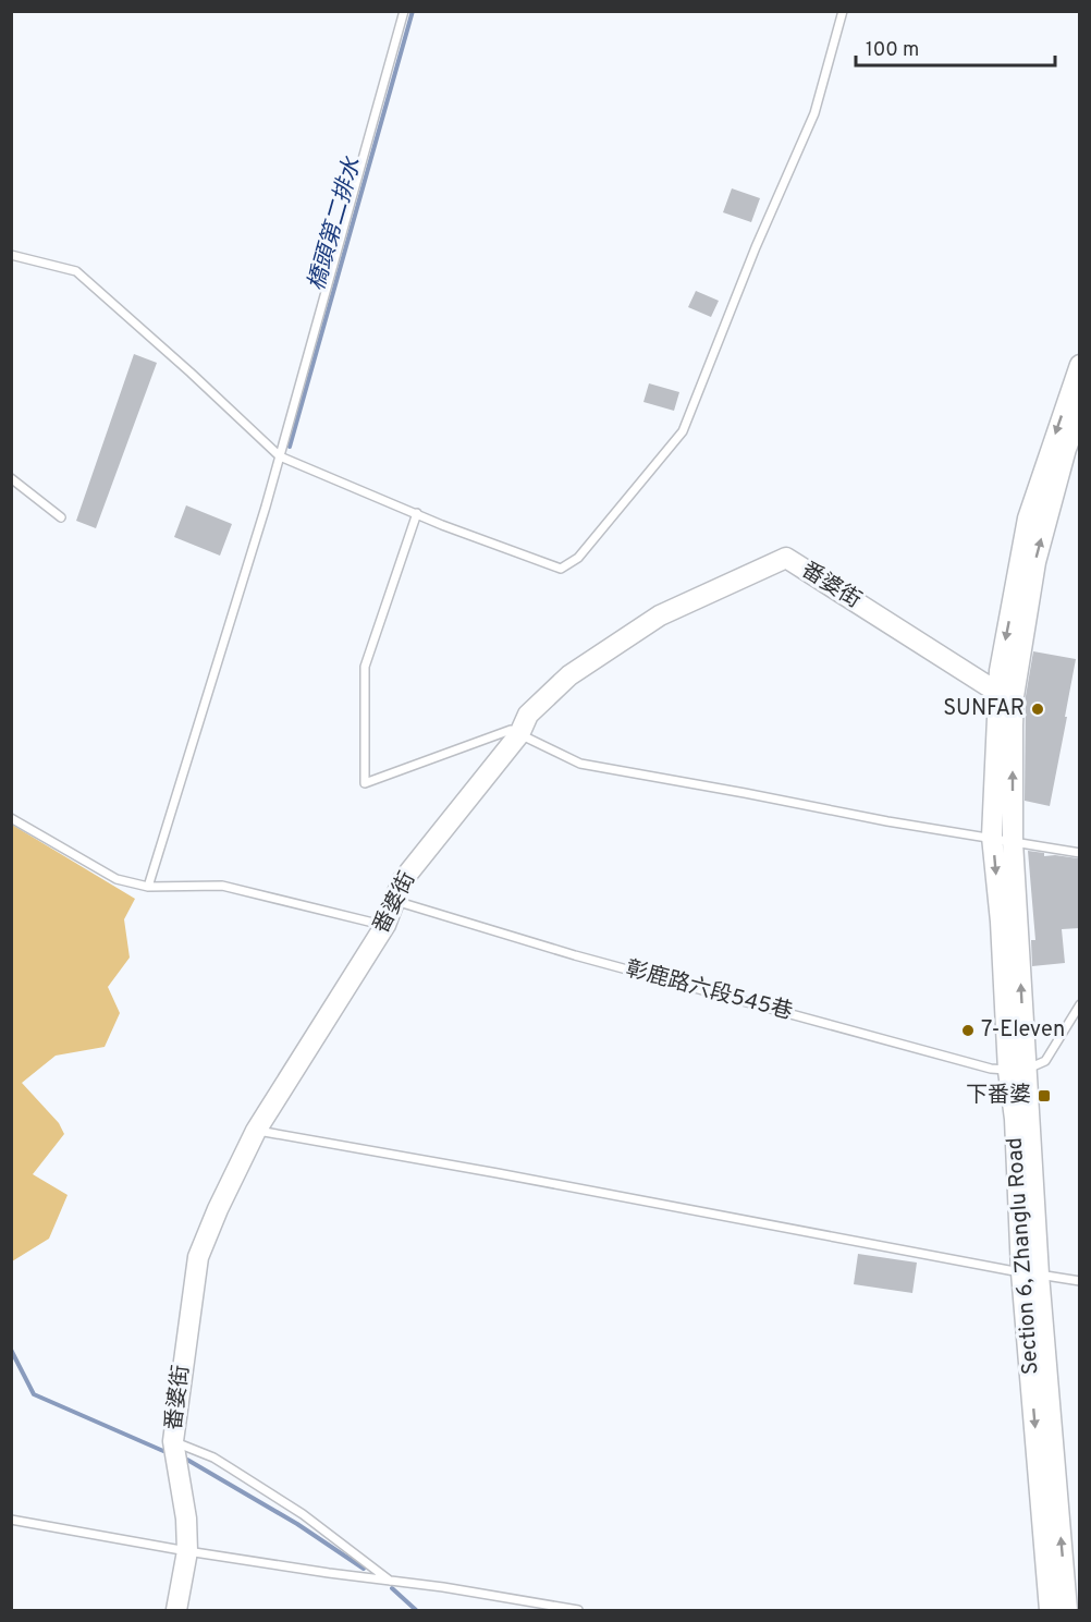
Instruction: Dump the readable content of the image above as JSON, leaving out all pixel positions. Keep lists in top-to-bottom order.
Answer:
{
  "streets": {
    "main road": ["番婆街", "Section 6, Zhanglu Road"],
    "lane": ["彰鹿路六段545巷"]
  },
  "crossings": [
    ["番婆街", "彰鹿路六段545巷"],
    ["番婆街", "Section 6, Zhanglu Road"],
    ["彰鹿路六段545巷", "Section 6, Zhanglu Road"]
  ],
  "water": ["橋頭第二排水"],
  "places": {
    "other": ["SUNFAR", "7-Eleven"],
    "transit": ["下番婆"]
  },
  "scale_bar": "100 m"
}
